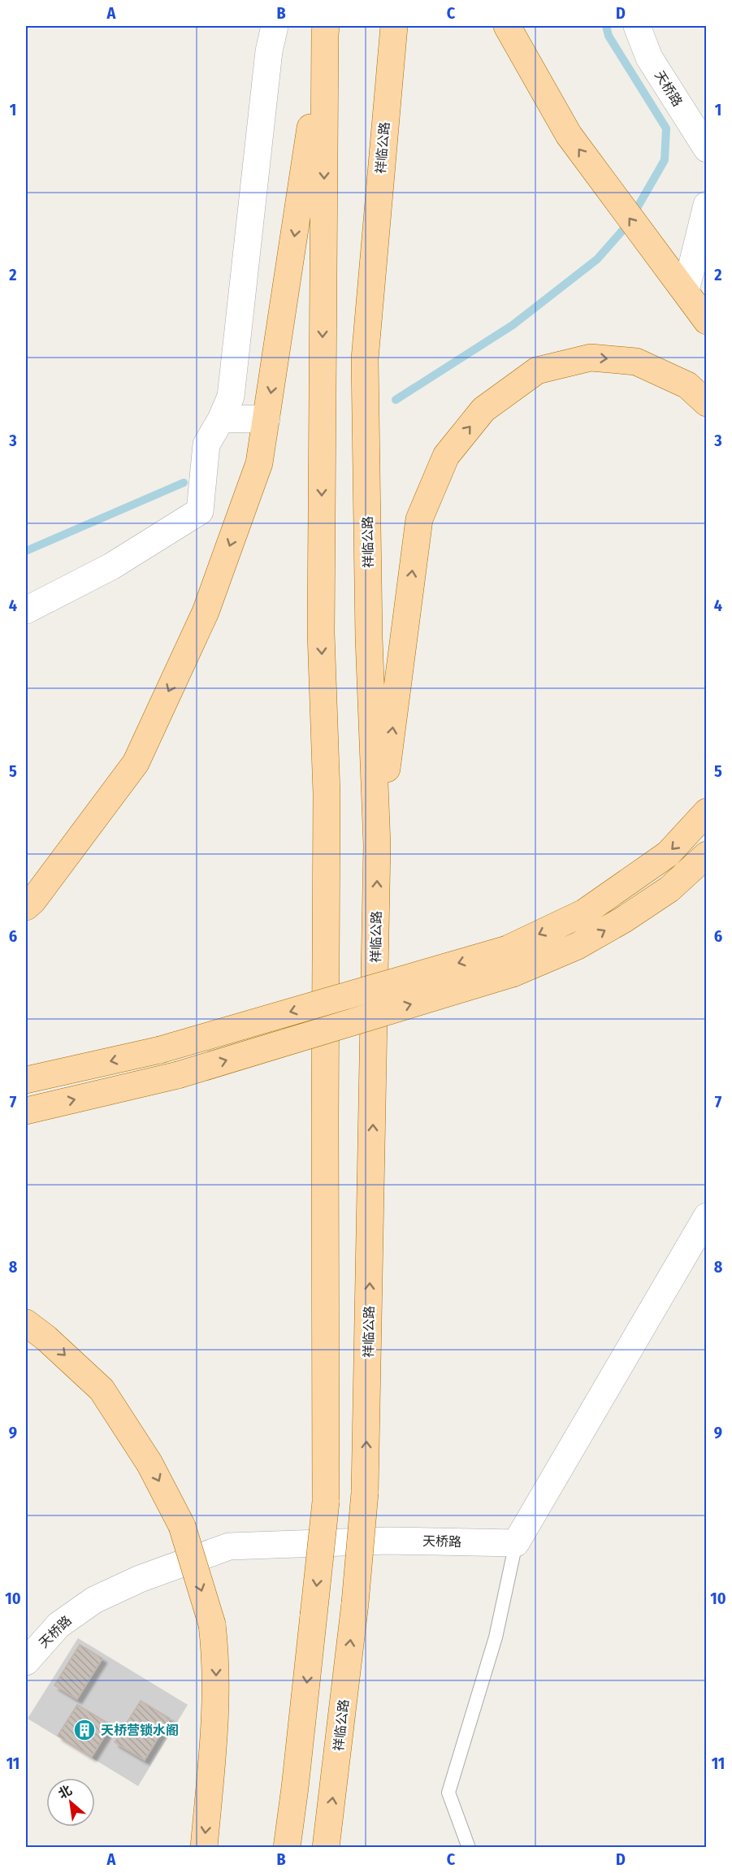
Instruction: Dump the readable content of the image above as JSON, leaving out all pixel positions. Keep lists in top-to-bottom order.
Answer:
{
  "streets": {
    "main road": ["祥临公路"],
    "street": ["天桥路"]
  },
  "places": {
    "building": ["天桥营锁水阁"]
  },
  "north": "top left",
  "grid": {
    "columns": [
      "A",
      "B",
      "C",
      "D"
    ],
    "rows": [
      "1",
      "2",
      "3",
      "4",
      "5",
      "6",
      "7",
      "8",
      "9",
      "10",
      "11"
    ]
  }
}
